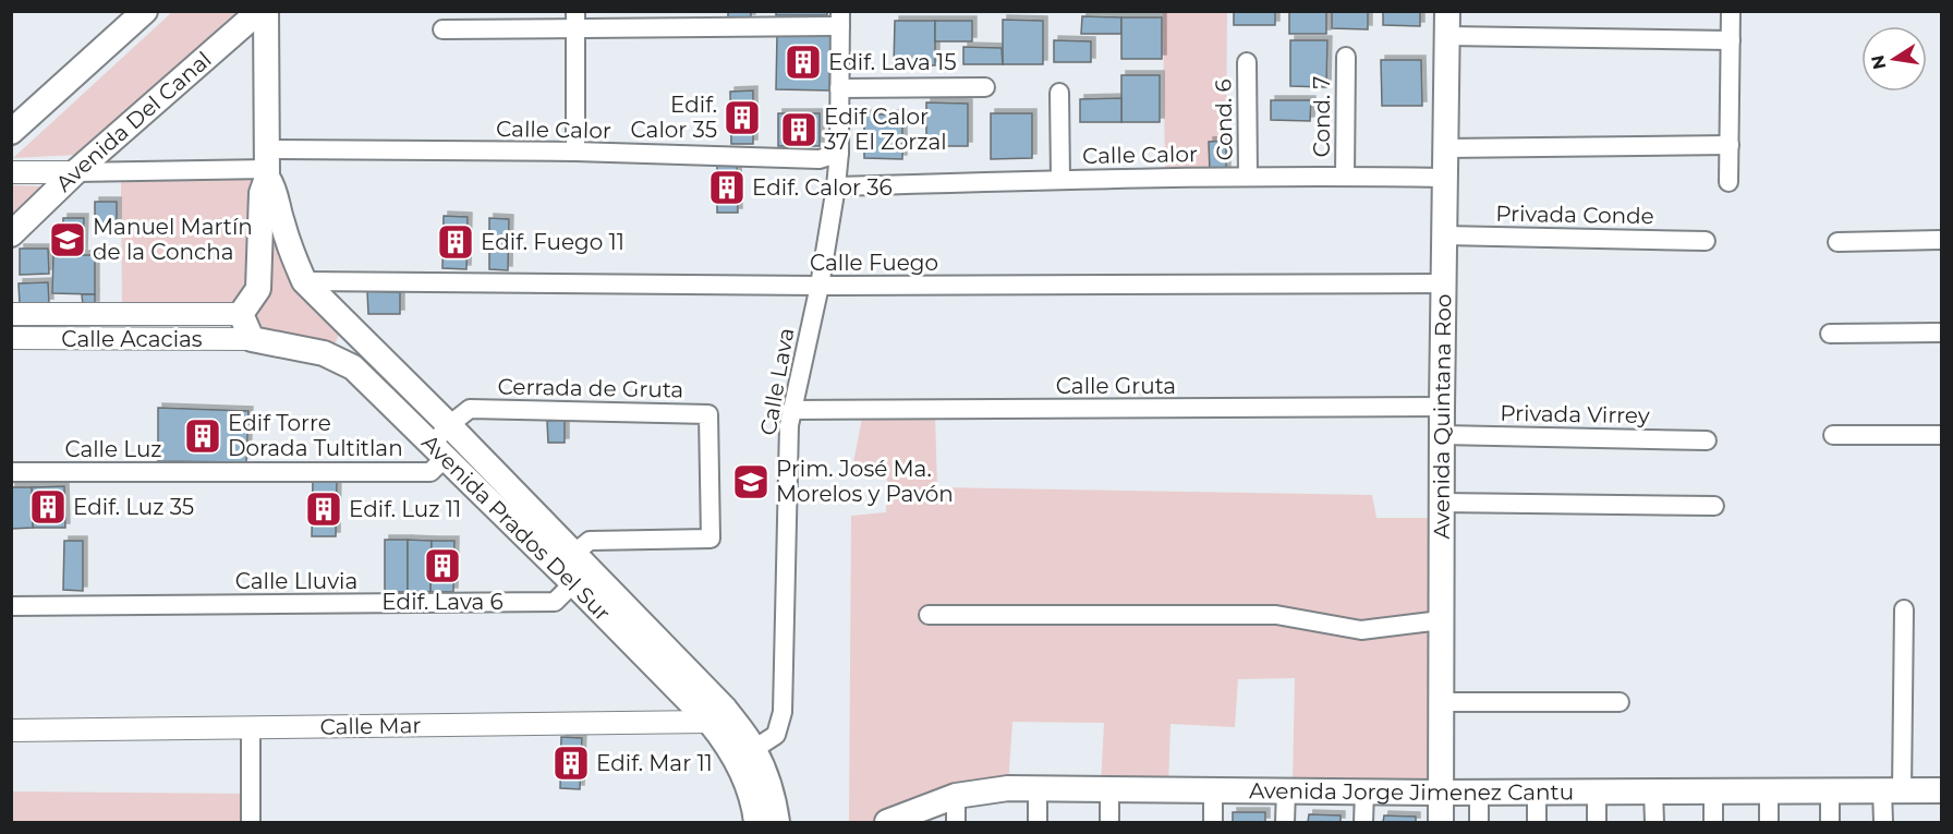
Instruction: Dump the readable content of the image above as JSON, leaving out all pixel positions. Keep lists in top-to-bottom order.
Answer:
{
  "streets": {
    "main road": [
      "Avenida Del Canal",
      "Avenida Quintana Roo",
      "Avenida Prados Del Sur",
      "Avenida Jorge Jimenez Cantu"
    ],
    "street": [
      "Cond. 7",
      "Cond. 6",
      "Calle Calor",
      "Privada Conde",
      "Calle Fuego",
      "Calle Acacias",
      "Calle Lava",
      "Calle Gruta",
      "Cerrada de Gruta",
      "Privada Virrey",
      "Calle Luz",
      "Calle Lluvia",
      "Calle Mar"
    ]
  },
  "crossings": [
    ["Cond. 7", "Calle Calor"],
    ["Cond. 6", "Calle Calor"],
    ["Avenida Del Canal", "Calle Calor"],
    ["Calle Calor", "Calle Lava"],
    ["Calle Calor", "Avenida Quintana Roo"],
    ["Calle Calor", "Avenida Prados Del Sur"],
    ["Privada Conde", "Avenida Quintana Roo"],
    ["Calle Fuego", "Calle Lava"],
    ["Calle Fuego", "Avenida Quintana Roo"],
    ["Calle Fuego", "Avenida Prados Del Sur"],
    ["Calle Acacias", "Avenida Prados Del Sur"],
    ["Calle Lava", "Calle Gruta"],
    ["Calle Lava", "Avenida Prados Del Sur"],
    ["Calle Gruta", "Avenida Quintana Roo"],
    ["Cerrada de Gruta", "Calle Luz"],
    ["Cerrada de Gruta", "Avenida Prados Del Sur"],
    ["Cerrada de Gruta", "Calle Lluvia"],
    ["Privada Virrey", "Avenida Quintana Roo"],
    ["Avenida Quintana Roo", "Avenida Jorge Jimenez Cantu"],
    ["Calle Luz", "Avenida Prados Del Sur"],
    ["Avenida Prados Del Sur", "Calle Lluvia"],
    ["Avenida Prados Del Sur", "Calle Mar"]
  ],
  "places": {
    "building": [
      "Edif. Lava 15",
      "Edif. Calor 35",
      "Edif Calor 37 El Zorzal",
      "Edif. Calor 36",
      "Edif. Fuego 11",
      "Edif Torre Dorada Tultitlan",
      "Edif. Luz 35",
      "Edif. Luz 11",
      "Edif. Lava 6",
      "Edif. Mar 11"
    ],
    "school or university": ["Manuel Martín de la Concha", "Prim. José Ma. Morelos y Pavón"]
  },
  "north": "left"
}
